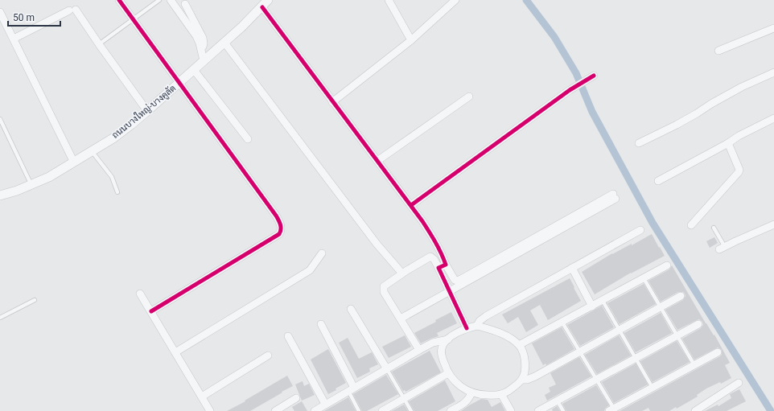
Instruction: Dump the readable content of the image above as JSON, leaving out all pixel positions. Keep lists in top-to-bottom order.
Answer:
{
  "streets": {
    "street": ["ถนนบางใหญ่-บางคูลัด"]
  },
  "scale_bar": "50 m"
}
